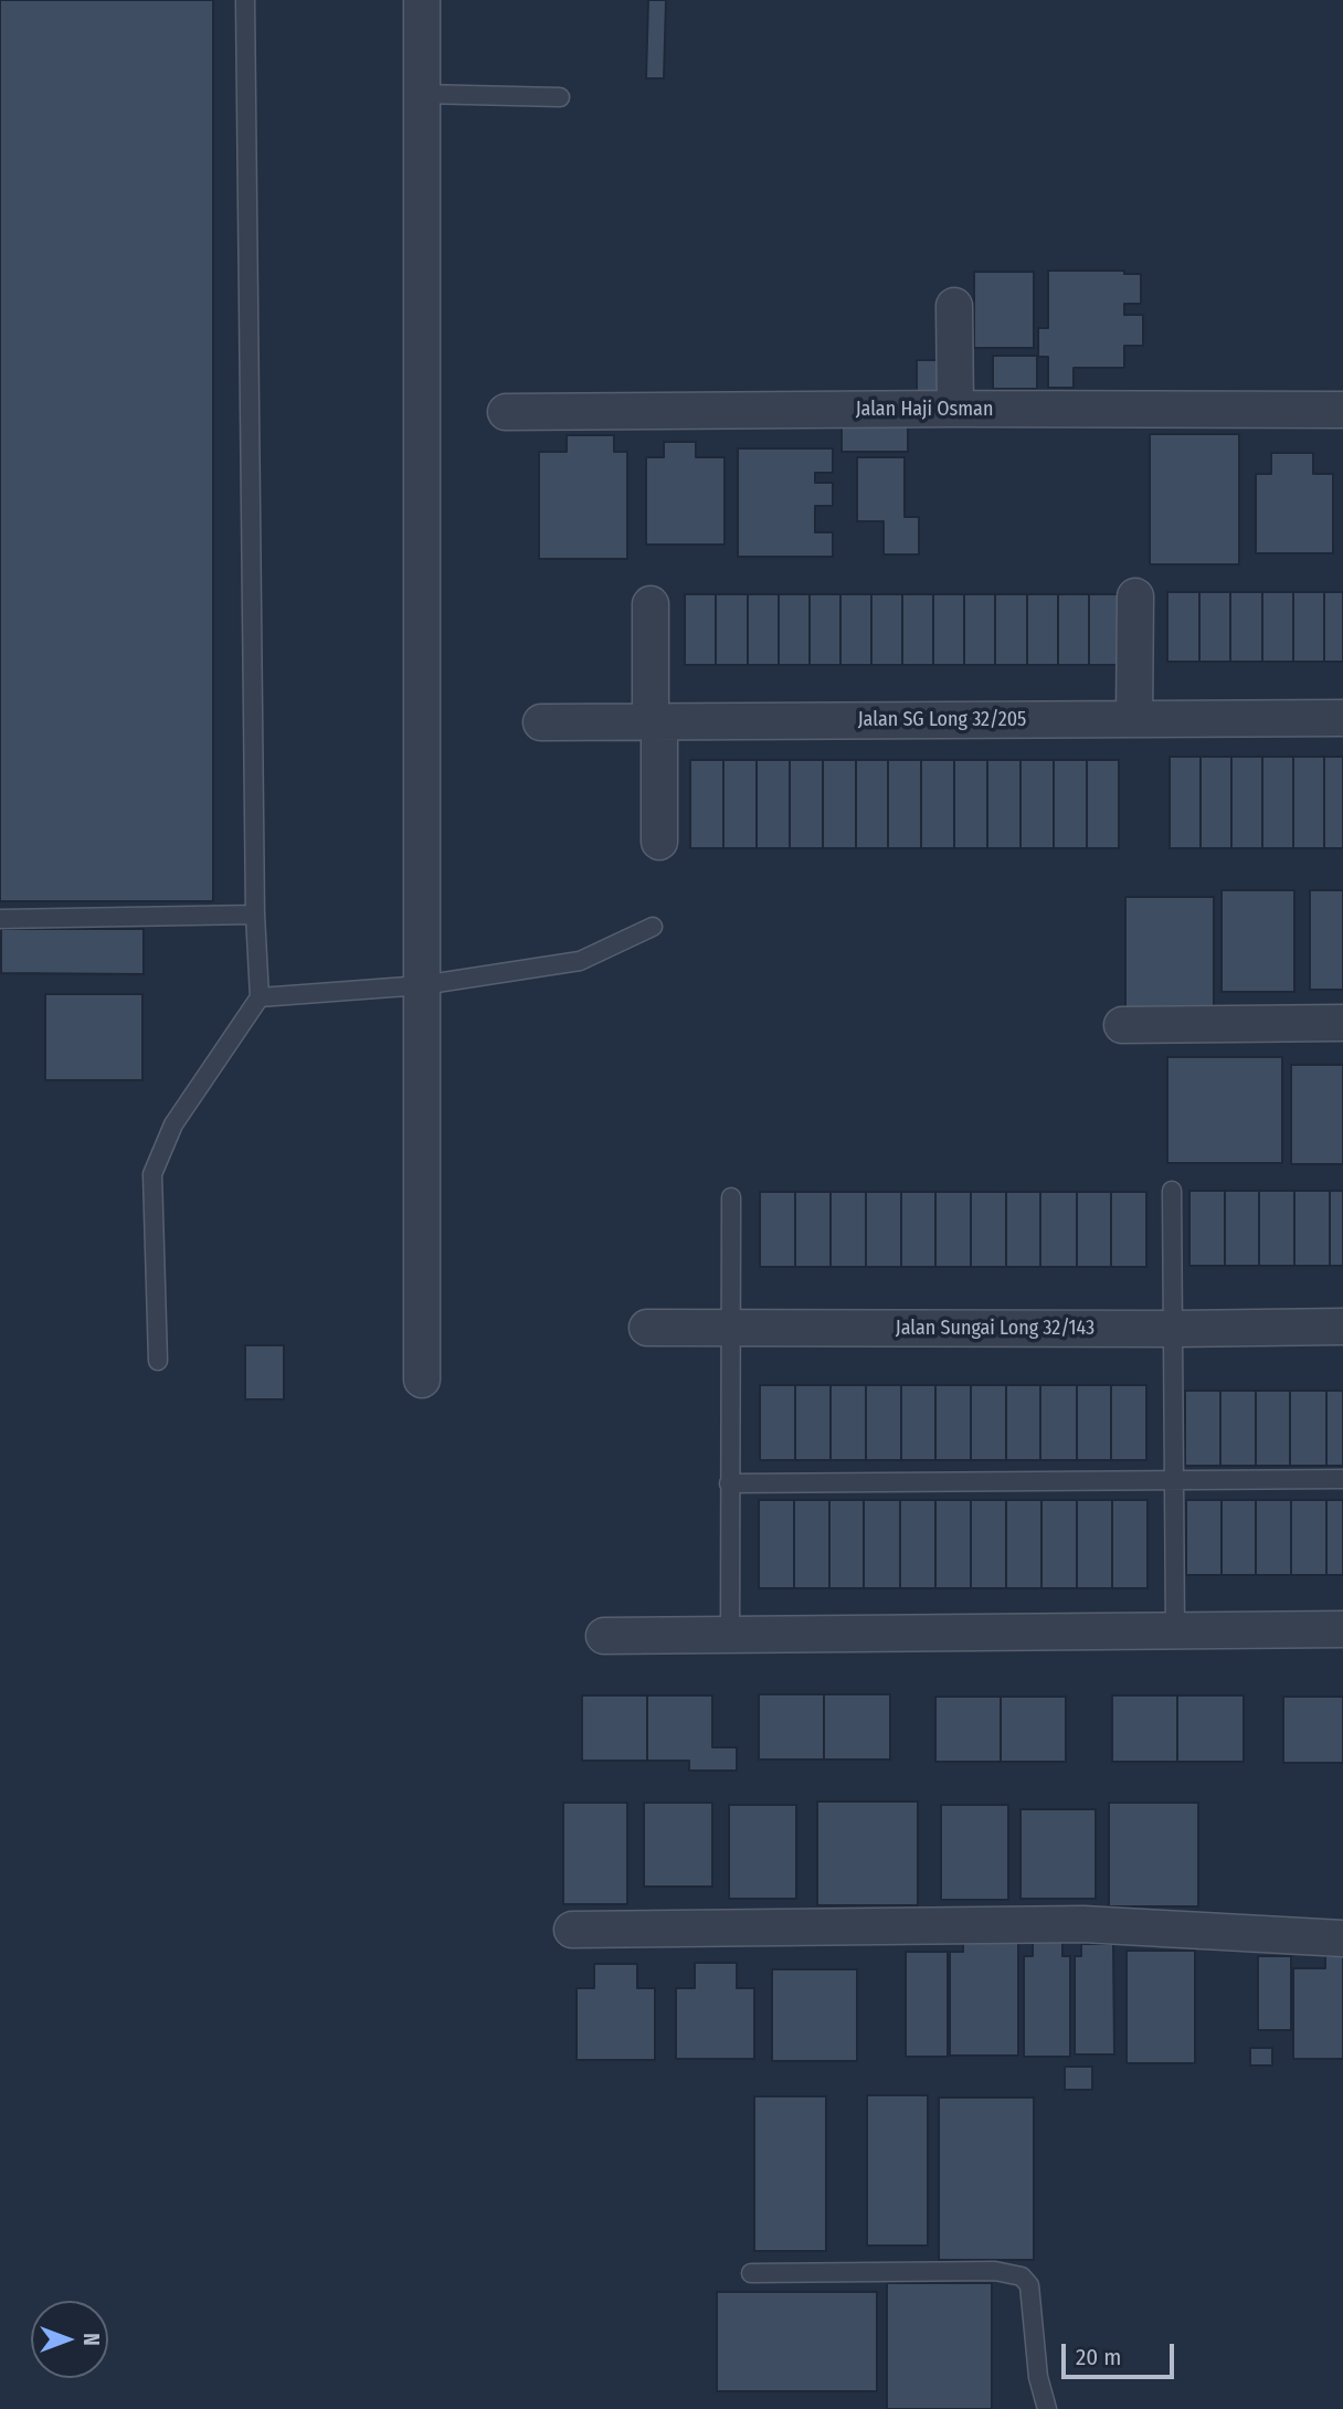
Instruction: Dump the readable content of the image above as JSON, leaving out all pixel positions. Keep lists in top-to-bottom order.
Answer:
{
  "streets": {
    "street": ["Jalan Haji Osman", "Jalan SG Long 32/205", "Jalan Sungai Long 32/143"]
  },
  "scale_bar": "20 m",
  "north": "right"
}
